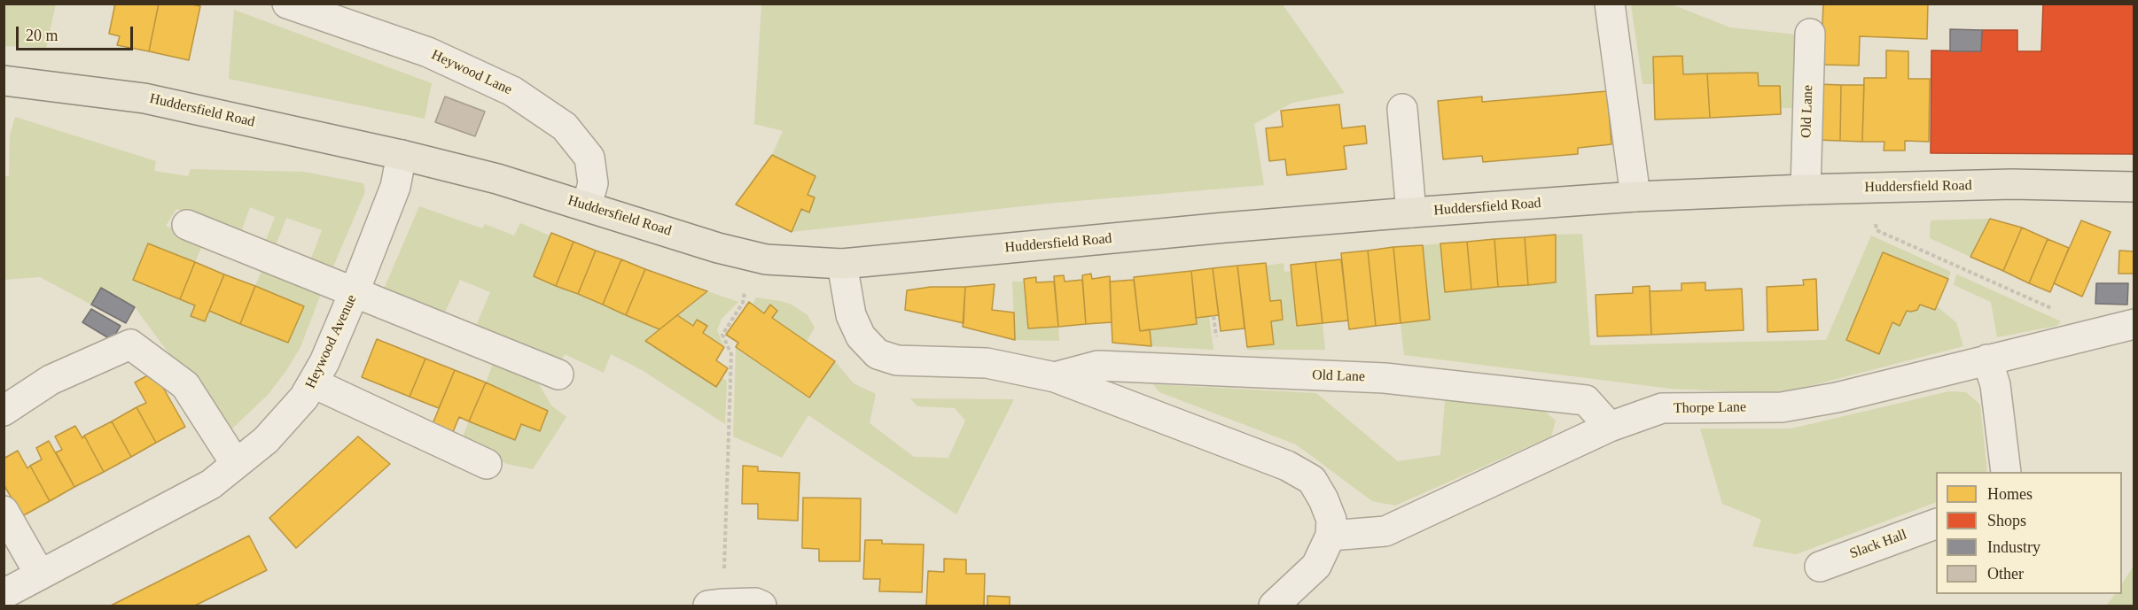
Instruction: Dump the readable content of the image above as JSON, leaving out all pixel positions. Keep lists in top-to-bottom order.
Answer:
{
  "streets": {
    "main road": ["Huddersfield Road"],
    "street": [
      "Heywood Lane",
      "Old Lane",
      "Heywood Avenue",
      "Thorpe Lane",
      "Slack Hall"
    ]
  },
  "crossings": [
    ["Heywood Lane", "Huddersfield Road"],
    ["Huddersfield Road", "Old Lane"],
    ["Huddersfield Road", "Heywood Avenue"],
    ["Old Lane", "Thorpe Lane"]
  ],
  "legend": [
    "Homes",
    "Shops",
    "Industry",
    "Other"
  ],
  "scale_bar": "20 m"
}
